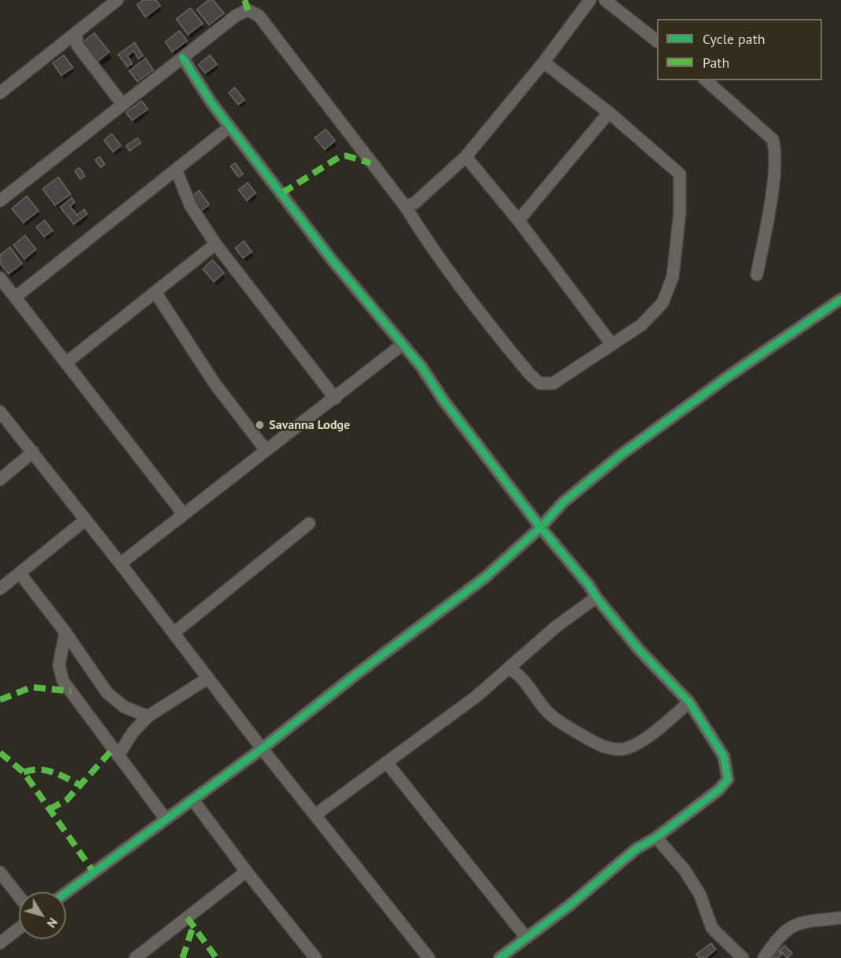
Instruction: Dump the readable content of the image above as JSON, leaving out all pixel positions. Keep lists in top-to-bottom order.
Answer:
{
  "places": ["Savanna Lodge"],
  "legend": ["Cycle path", "Path"],
  "north": "bottom right"
}
